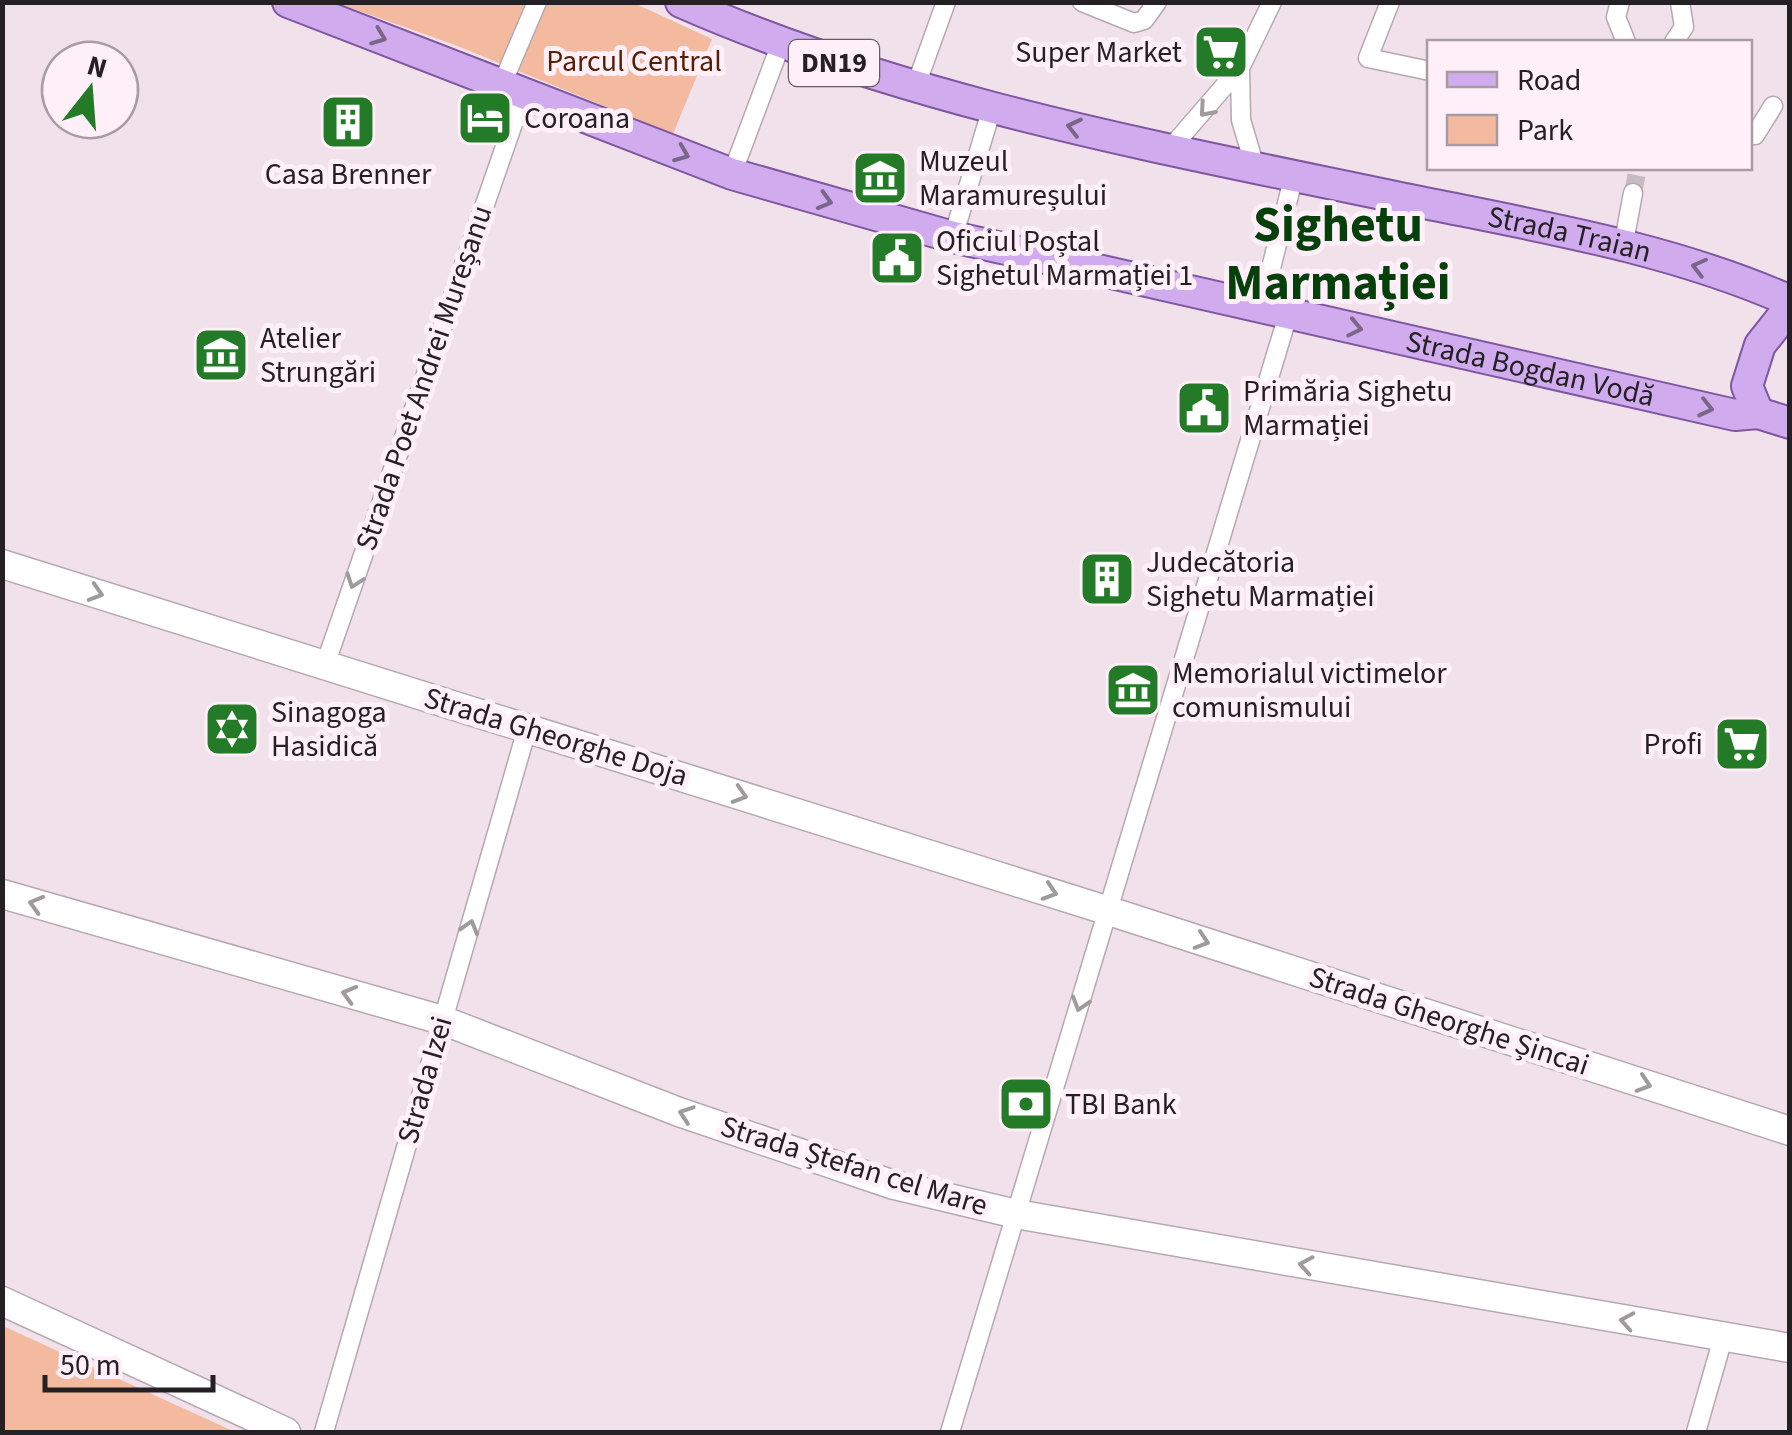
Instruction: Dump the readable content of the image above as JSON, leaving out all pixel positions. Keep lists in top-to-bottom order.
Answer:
{
  "streets": {
    "main road": [
      "DN19",
      "Strada Traian",
      "Strada Bogdan Vodă",
      "Strada Gheorghe Doja",
      "Strada Gheorghe Șincai",
      "Strada Ștefan cel Mare"
    ],
    "street": ["Strada Poet Andrei Mureșanu", "Strada Izei"]
  },
  "crossings": [
    ["DN19", "Strada Traian"],
    ["Strada Bogdan Vodă", "Strada Poet Andrei Mureșanu"],
    ["Strada Poet Andrei Mureșanu", "Strada Gheorghe Doja"],
    ["Strada Gheorghe Doja", "Strada Gheorghe Șincai"],
    ["Strada Gheorghe Doja", "Strada Izei"],
    ["Strada Izei", "Strada Ștefan cel Mare"]
  ],
  "one_way": [
    "Strada Traian",
    "Strada Bogdan Vodă",
    "Strada Poet Andrei Mureșanu",
    "Strada Gheorghe Doja",
    "Strada Gheorghe Șincai",
    "Strada Izei",
    "Strada Ștefan cel Mare"
  ],
  "districts": ["Sighetu Marmației"],
  "parks": ["Parcul Central"],
  "places": {
    "supermarket": ["Super Market", "Profi"],
    "hotel": ["Coroana"],
    "building": ["Casa Brenner", "Judecătoria Sighetu Marmației"],
    "museum": ["Muzeul Maramureșului", "Atelier Strungări", "Memorialul victimelor comunismului"],
    "public building": ["Oficiul Poștal Sighetul Marmației 1", "Primăria Sighetu Marmației"],
    "synagogue": ["Sinagoga Hasidică"],
    "bank": ["TBI Bank"]
  },
  "legend": ["Road", "Park"],
  "scale_bar": "50 m",
  "north": "top"
}
